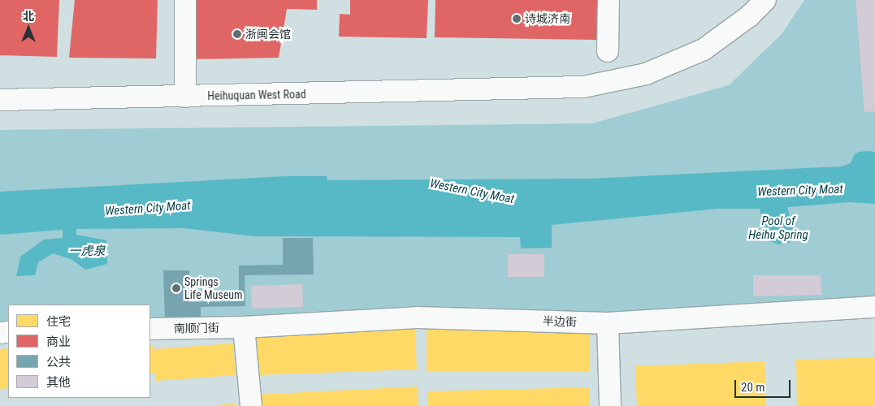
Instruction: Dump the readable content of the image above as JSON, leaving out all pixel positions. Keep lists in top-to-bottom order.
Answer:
{
  "streets": {
    "street": ["Heihuquan West Road", "半边街", "南顺门街"]
  },
  "crossings": [
    ["半边街", "南顺门街"]
  ],
  "water": ["Western City Moat", "Pool of Heihu Spring", "一虎泉"],
  "places": ["诗城济南", "浙闽会馆", "Springs Life Museum"],
  "legend": [
    "住宅",
    "商业",
    "公共",
    "其他"
  ],
  "scale_bar": "20 m",
  "north": "top"
}
